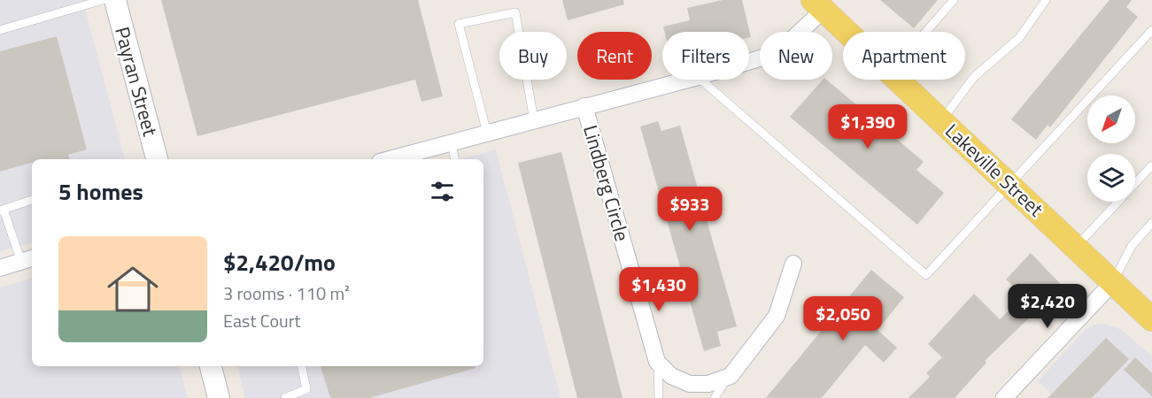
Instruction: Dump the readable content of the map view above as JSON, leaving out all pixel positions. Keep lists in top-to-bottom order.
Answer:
{
  "streets": {
    "main road": ["Payran Street", "Lakeville Street"],
    "street": ["Lindberg Circle"]
  },
  "north": "bottom left",
  "page": {
    "chip": [
      "Buy",
      "Rent",
      "Filters",
      "New",
      "Apartment"
    ],
    "price": [
      "$1,390",
      "$933",
      "$1,430",
      "$2,420",
      "$2,050"
    ],
    "heading": "5 homes",
    "list": [
      {
        "name": "$2,420/mo",
        "note": "3 rooms · 110 m² · East Court"
      }
    ]
  }
}
